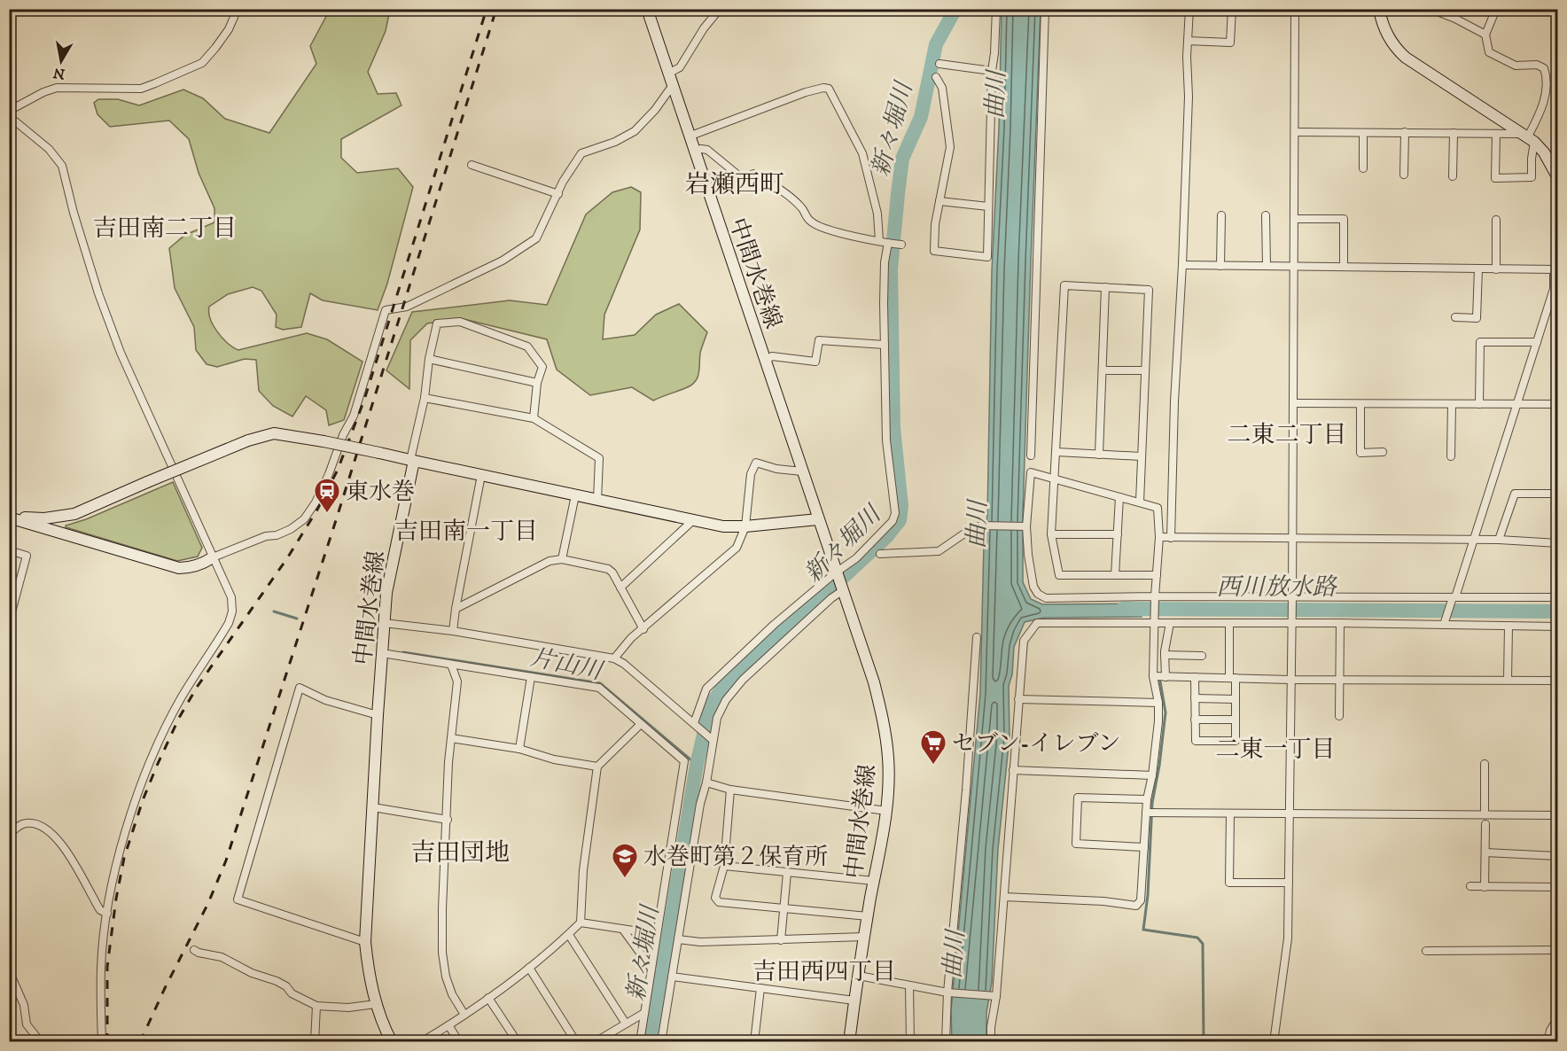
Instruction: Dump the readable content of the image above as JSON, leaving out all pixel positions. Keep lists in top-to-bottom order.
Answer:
{
  "streets": {
    "main road": ["中間水巻線"]
  },
  "districts": [
    "岩瀬西町",
    "吉田南二丁目",
    "二東二丁目",
    "吉田南一丁目",
    "二東一丁目",
    "吉田団地",
    "吉田西四丁目"
  ],
  "water": [
    "曲川",
    "新々堀川",
    "西川放水路",
    "片山川"
  ],
  "places": {
    "station": ["東水巻"],
    "supermarket": ["セブン-イレブン"],
    "school or university": ["水巻町第２保育所"]
  },
  "north": "bottom"
}
